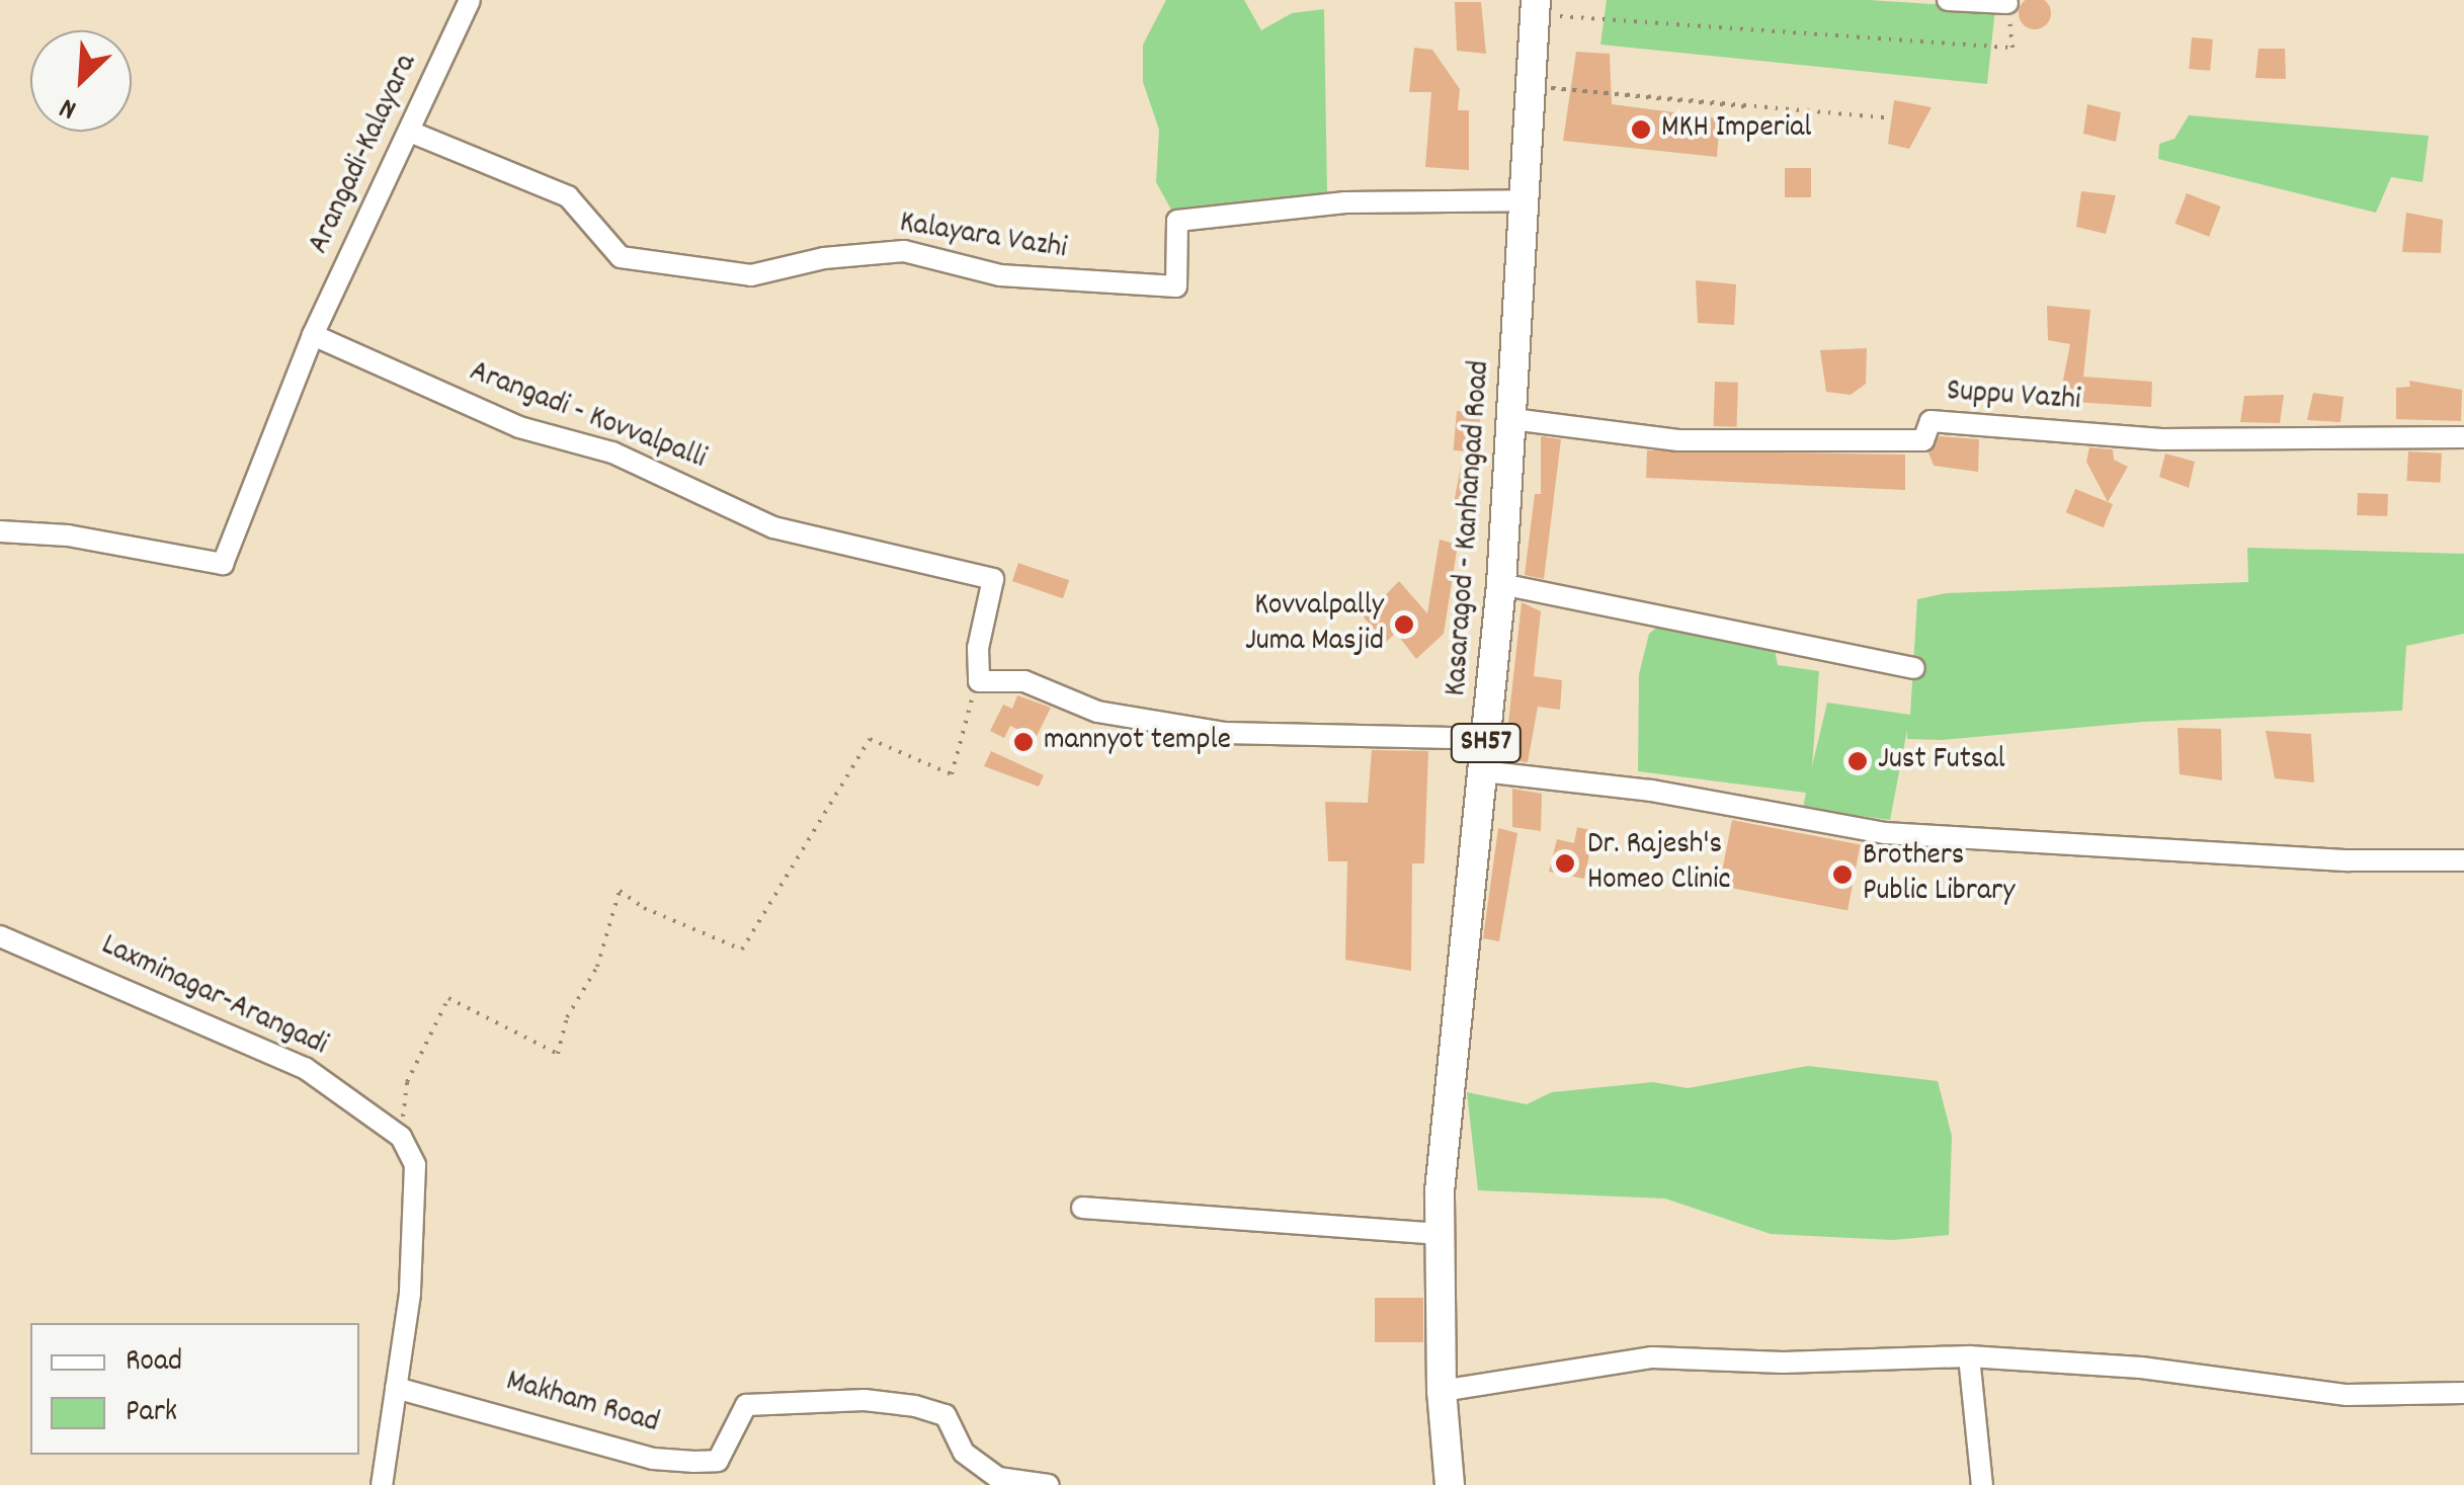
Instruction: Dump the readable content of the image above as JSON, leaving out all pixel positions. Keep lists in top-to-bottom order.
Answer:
{
  "streets": {
    "main road": ["Kasaragod - Kanhangad Road", "SH57"],
    "street": [
      "Arangadi-Kalayara",
      "Kalayara Vazhi",
      "Suppu Vazhi",
      "Arangadi - Kovvalpalli",
      "Laxminagar-Arangadi",
      "Makham Road"
    ]
  },
  "crossings": [
    ["Arangadi-Kalayara", "Kalayara Vazhi"],
    ["Arangadi-Kalayara", "Arangadi - Kovvalpalli"],
    ["Kalayara Vazhi", "Kasaragod - Kanhangad Road"],
    ["Suppu Vazhi", "Kasaragod - Kanhangad Road"]
  ],
  "places": [
    "MKH Imperial",
    "Kovvalpally Juma Masjid",
    "mannyot temple",
    "Just Futsal",
    "Dr. Rajesh's Homeo Clinic",
    "Brothers Public Library"
  ],
  "legend": ["Road", "Park"],
  "north": "bottom left"
}
